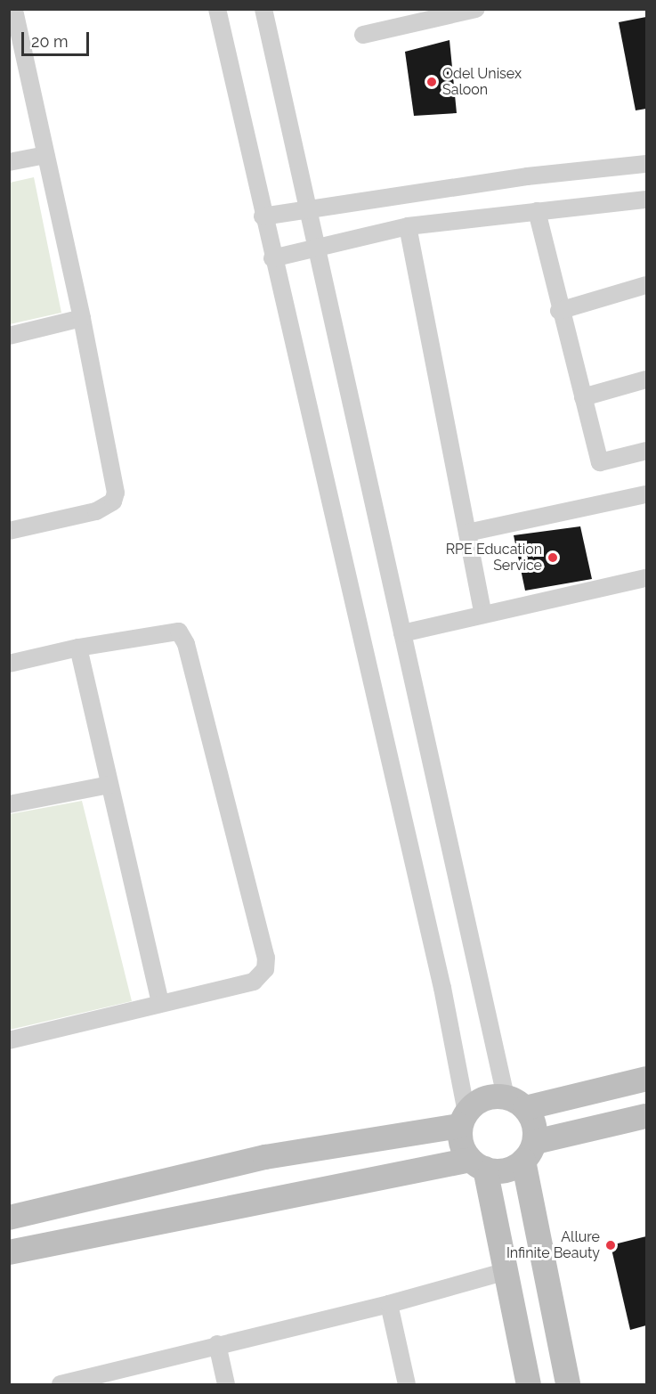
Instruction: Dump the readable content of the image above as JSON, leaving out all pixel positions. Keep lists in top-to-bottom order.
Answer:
{
  "places": ["Odel Unisex Saloon", "RPE Education Service", "Allure Infinite Beauty"],
  "scale_bar": "20 m"
}
